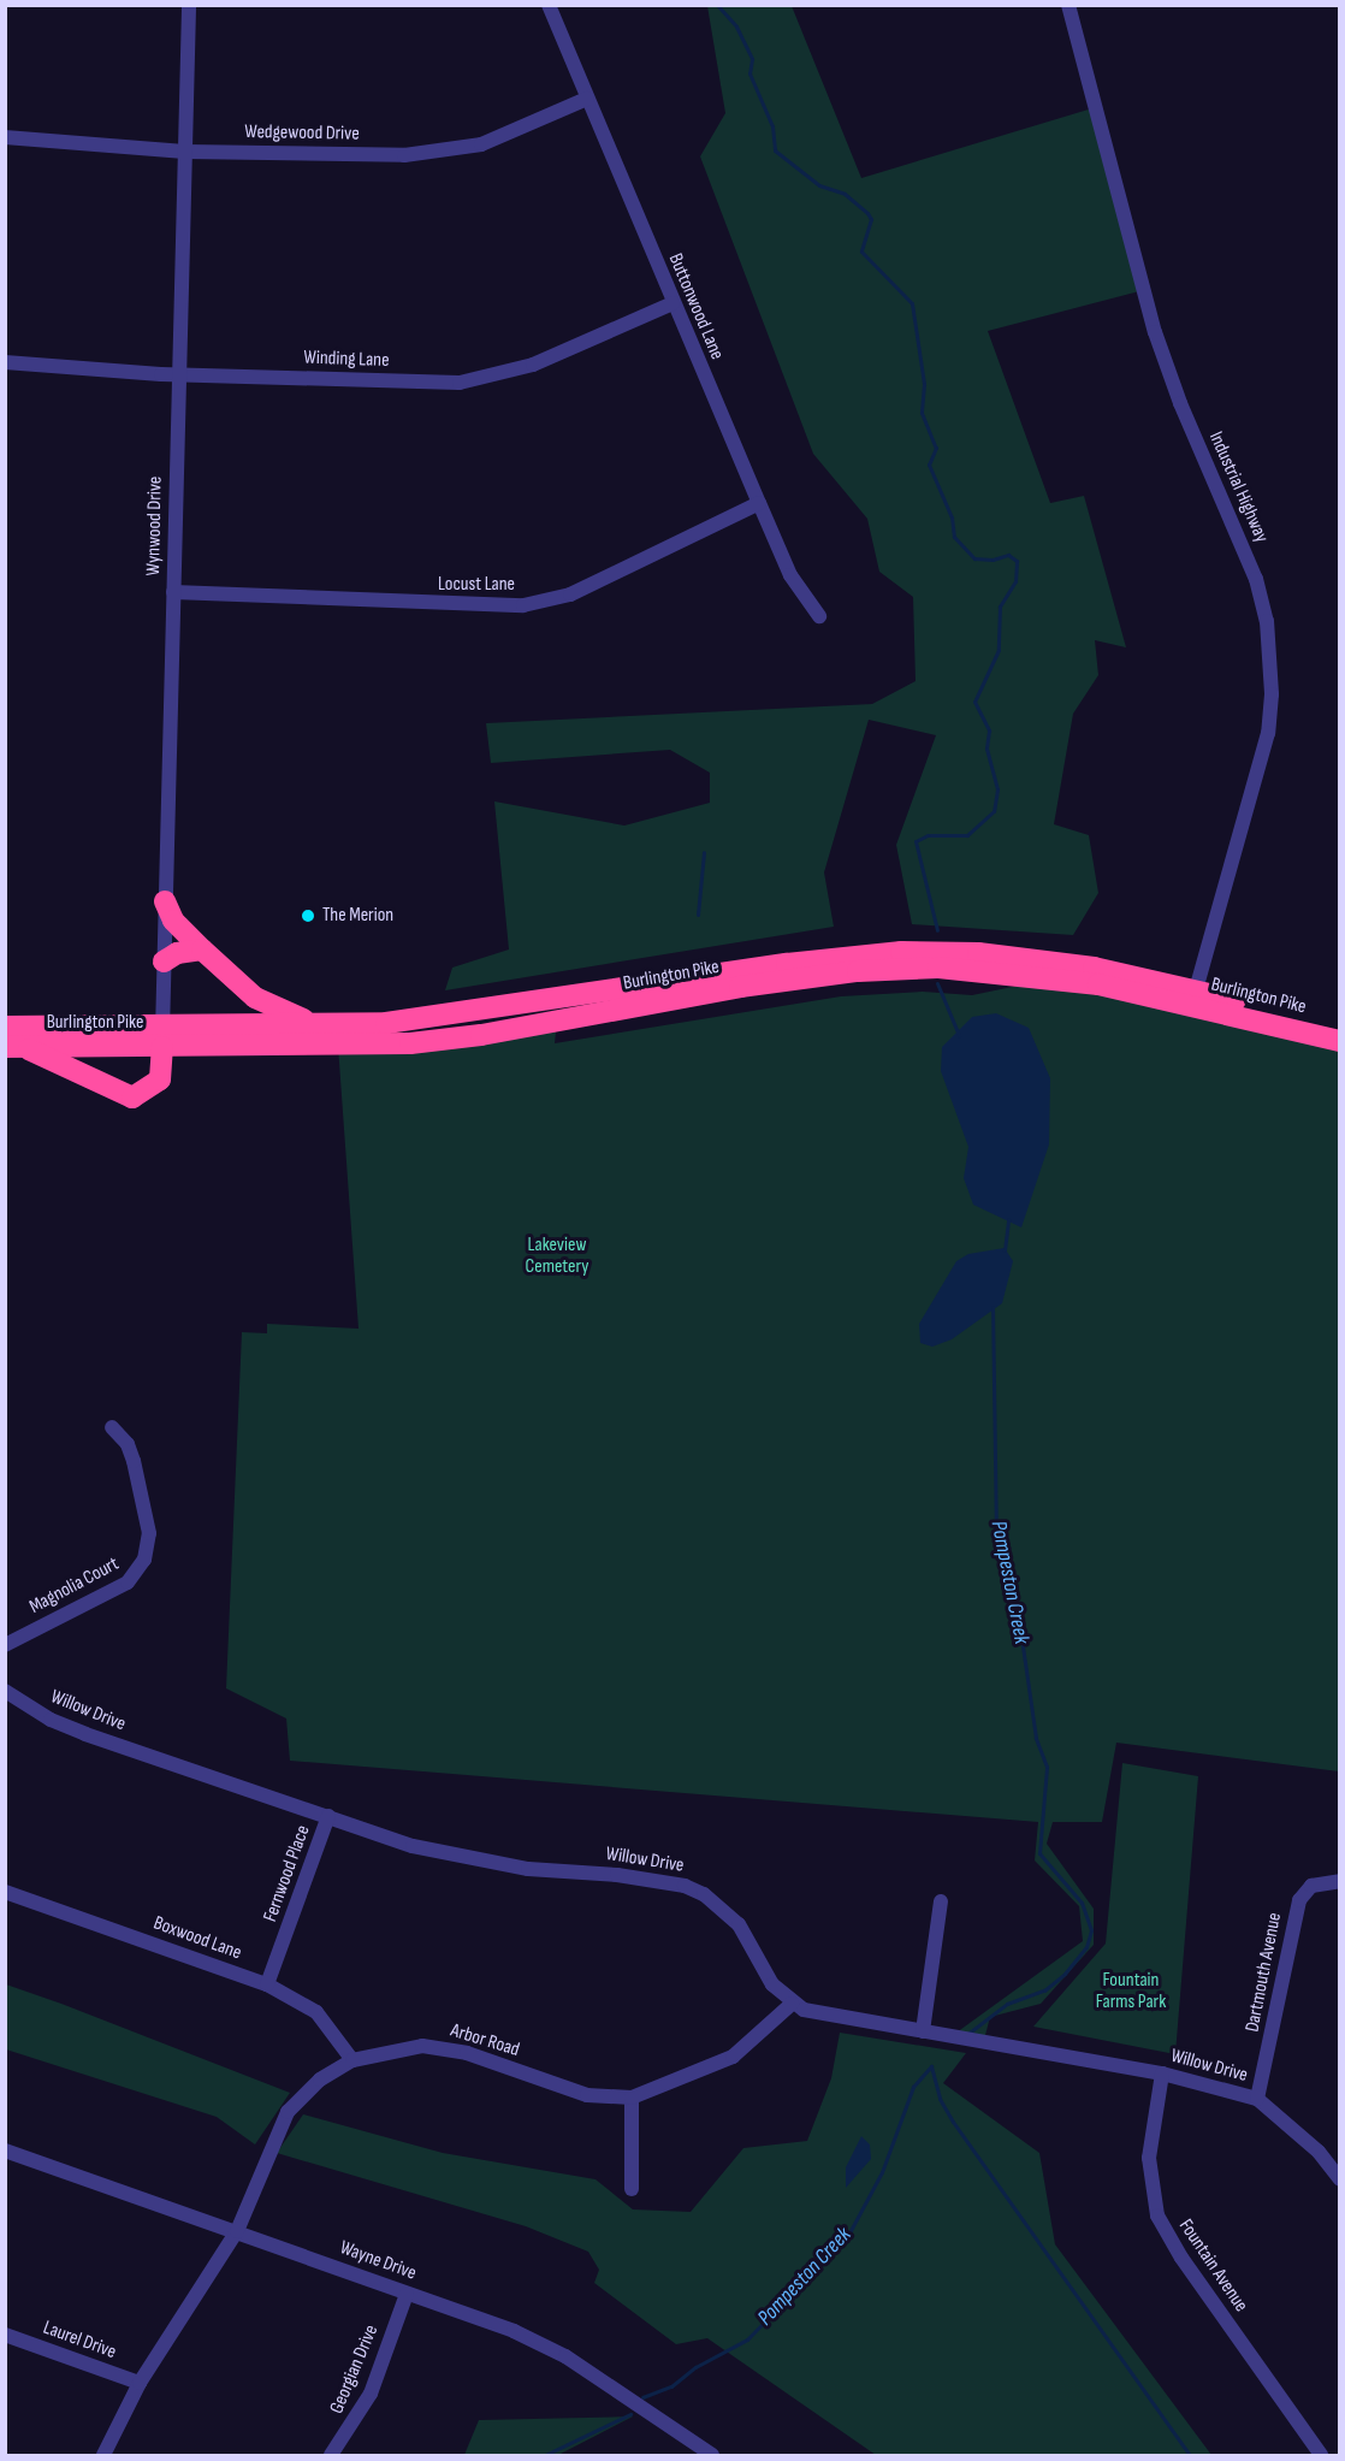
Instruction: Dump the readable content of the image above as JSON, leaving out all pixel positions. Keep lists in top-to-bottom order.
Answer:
{
  "streets": {
    "highway": ["Burlington Pike"],
    "street": [
      "Wedgewood Drive",
      "Buttonwood Lane",
      "Winding Lane",
      "Industrial Highway",
      "Wynwood Drive",
      "Locust Lane",
      "Magnolia Court",
      "Willow Drive",
      "Fernwood Place",
      "Boxwood Lane",
      "Dartmouth Avenue",
      "Arbor Road",
      "Wayne Drive",
      "Fountain Avenue",
      "Laurel Drive",
      "Georgian Drive"
    ]
  },
  "crossings": [
    ["Wedgewood Drive", "Buttonwood Lane"],
    ["Wedgewood Drive", "Wynwood Drive"],
    ["Buttonwood Lane", "Winding Lane"],
    ["Buttonwood Lane", "Locust Lane"],
    ["Winding Lane", "Wynwood Drive"],
    ["Industrial Highway", "Burlington Pike"],
    ["Wynwood Drive", "Locust Lane"],
    ["Wynwood Drive", "Burlington Pike"],
    ["Willow Drive", "Fernwood Place"],
    ["Willow Drive", "Dartmouth Avenue"],
    ["Willow Drive", "Arbor Road"],
    ["Willow Drive", "Fountain Avenue"],
    ["Fernwood Place", "Boxwood Lane"],
    ["Boxwood Lane", "Arbor Road"],
    ["Arbor Road", "Wayne Drive"],
    ["Arbor Road", "Laurel Drive"],
    ["Wayne Drive", "Georgian Drive"]
  ],
  "water": ["Pompeston Creek"],
  "parks": ["Lakeview Cemetery", "Fountain Farms Park"],
  "places": ["The Merion"]
}
